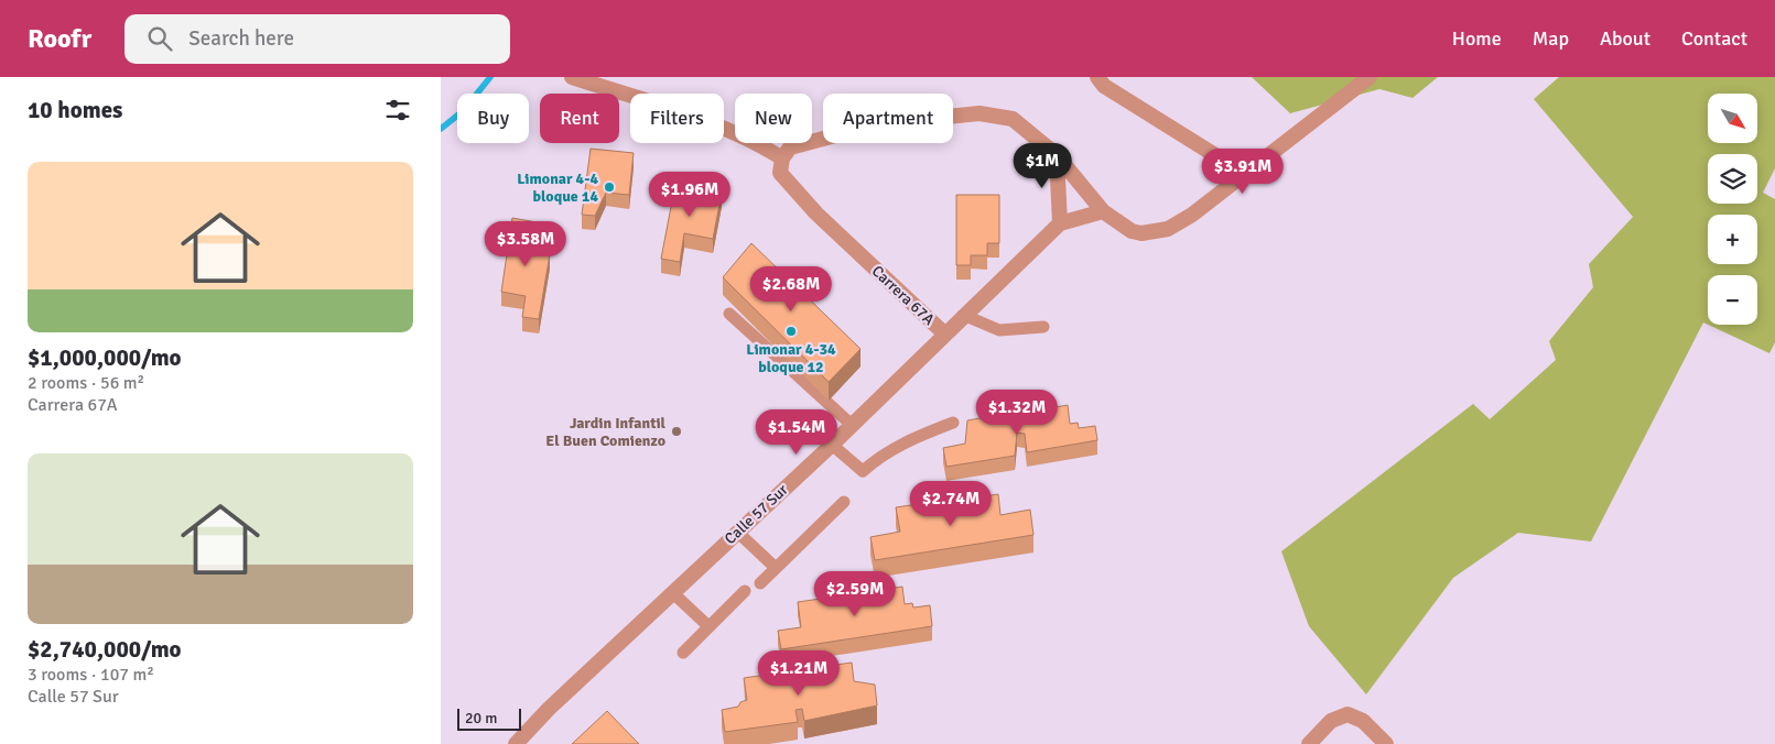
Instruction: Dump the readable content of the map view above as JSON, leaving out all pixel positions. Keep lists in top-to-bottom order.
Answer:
{
  "streets": {
    "street": ["Carrera 67A", "Calle 57 Sur"]
  },
  "crossings": [
    ["Carrera 67A", "Calle 57 Sur"]
  ],
  "places": ["Limonar 4-4 bloque 14", "Limonar 4-34 bloque 12", "Jardin Infantil El Buen Comienzo"],
  "scale_bar": "20 m",
  "north": "bottom right",
  "page": {
    "header": "Roofr",
    "search": "Search here",
    "nav": [
      "Home",
      "Map",
      "About",
      "Contact"
    ],
    "heading": "10 homes",
    "map_buttons": ["+", "−"],
    "chip": [
      "Buy",
      "Rent",
      "Filters",
      "New",
      "Apartment"
    ],
    "list": [
      {
        "name": "$1,000,000/mo",
        "note": "2 rooms · 56 m² · Carrera 67A"
      },
      {
        "name": "$2,740,000/mo",
        "note": "3 rooms · 107 m² · Calle 57 Sur"
      }
    ],
    "price": [
      "$1M",
      "$3.91M",
      "$1.96M",
      "$3.58M",
      "$2.68M",
      "$1.32M",
      "$1.54M",
      "$2.74M",
      "$2.59M",
      "$1.21M"
    ],
    "scale": "20 m"
  }
}
